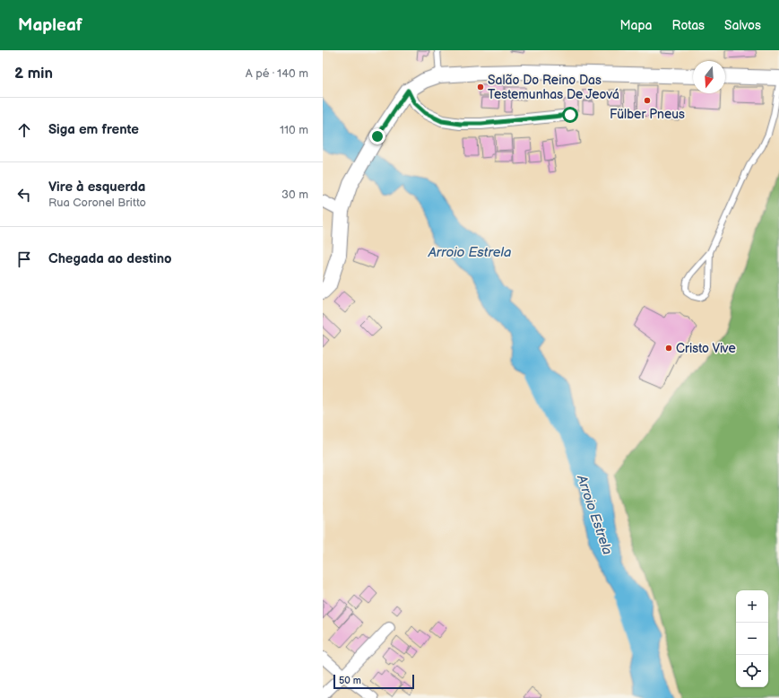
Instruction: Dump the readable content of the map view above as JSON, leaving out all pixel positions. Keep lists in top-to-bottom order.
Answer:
{
  "water": ["Arroio Estrela"],
  "places": ["Salão Do Reino Das Testemunhas De Jeová", "Fülber Pneus", "Cristo Vive"],
  "scale_bar": "50 m",
  "north": "bottom",
  "page": {
    "header": "Mapleaf",
    "nav": ["Mapa", "Rotas", "Salvos"],
    "heading": ["2 min", "A pé · 140 m"],
    "list": [
      ["Siga em frente", "110 m"],
      ["Vire à esquerda", "Rua Coronel Britto", "30 m"],
      "Chegada ao destino"
    ],
    "map_buttons": ["+", "−"],
    "scale": "50 m"
  }
}
